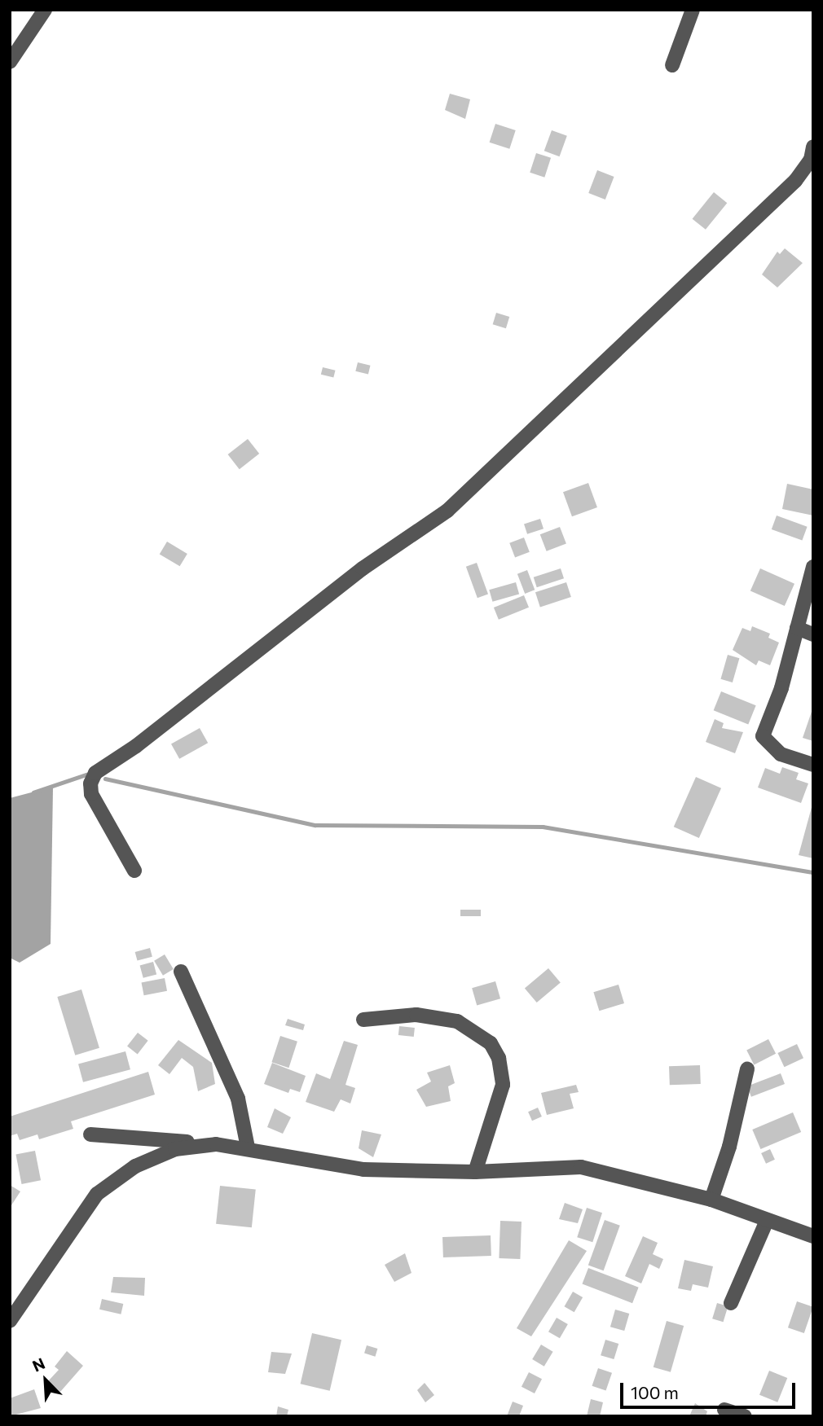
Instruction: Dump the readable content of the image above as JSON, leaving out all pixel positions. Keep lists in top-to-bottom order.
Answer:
{
  "scale_bar": "100 m",
  "north": "top left"
}
